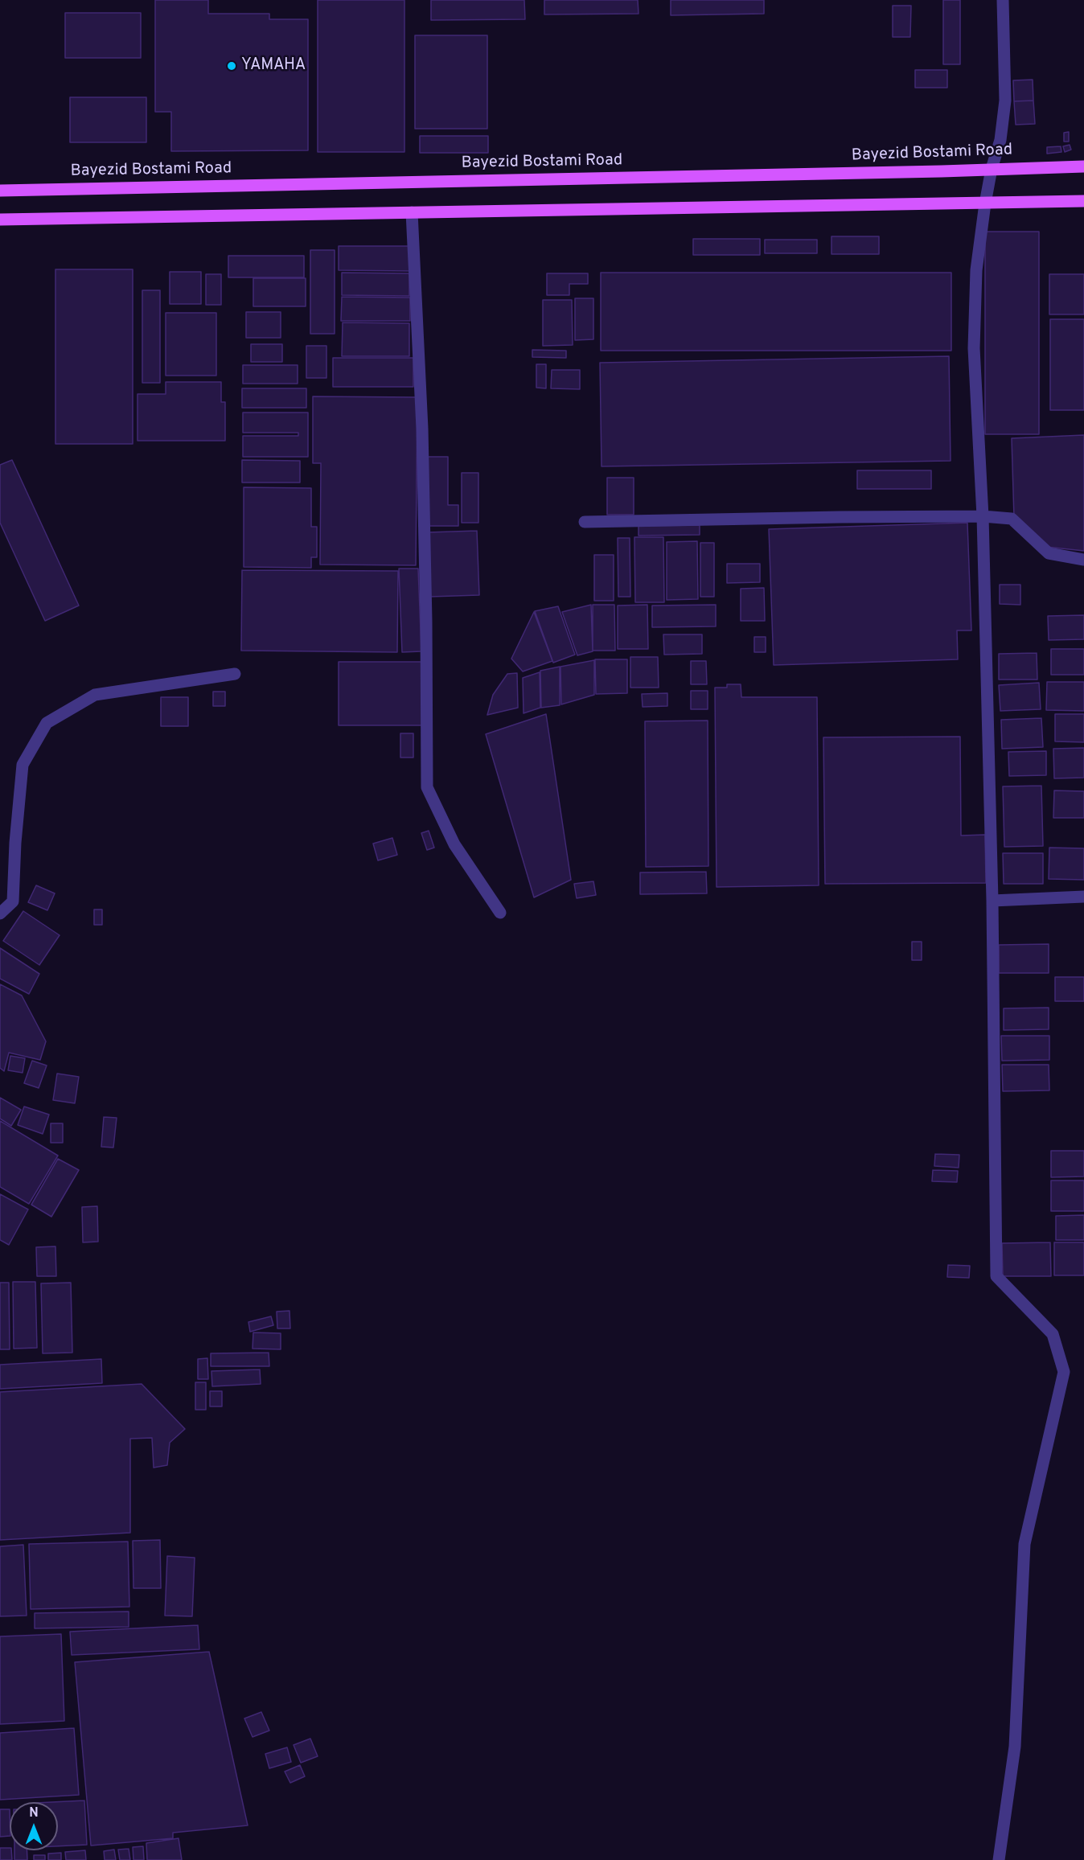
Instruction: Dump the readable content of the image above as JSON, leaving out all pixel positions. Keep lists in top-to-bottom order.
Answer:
{
  "streets": {
    "main road": ["Bayezid Bostami Road"]
  },
  "places": ["YAMAHA"],
  "north": "top"
}
